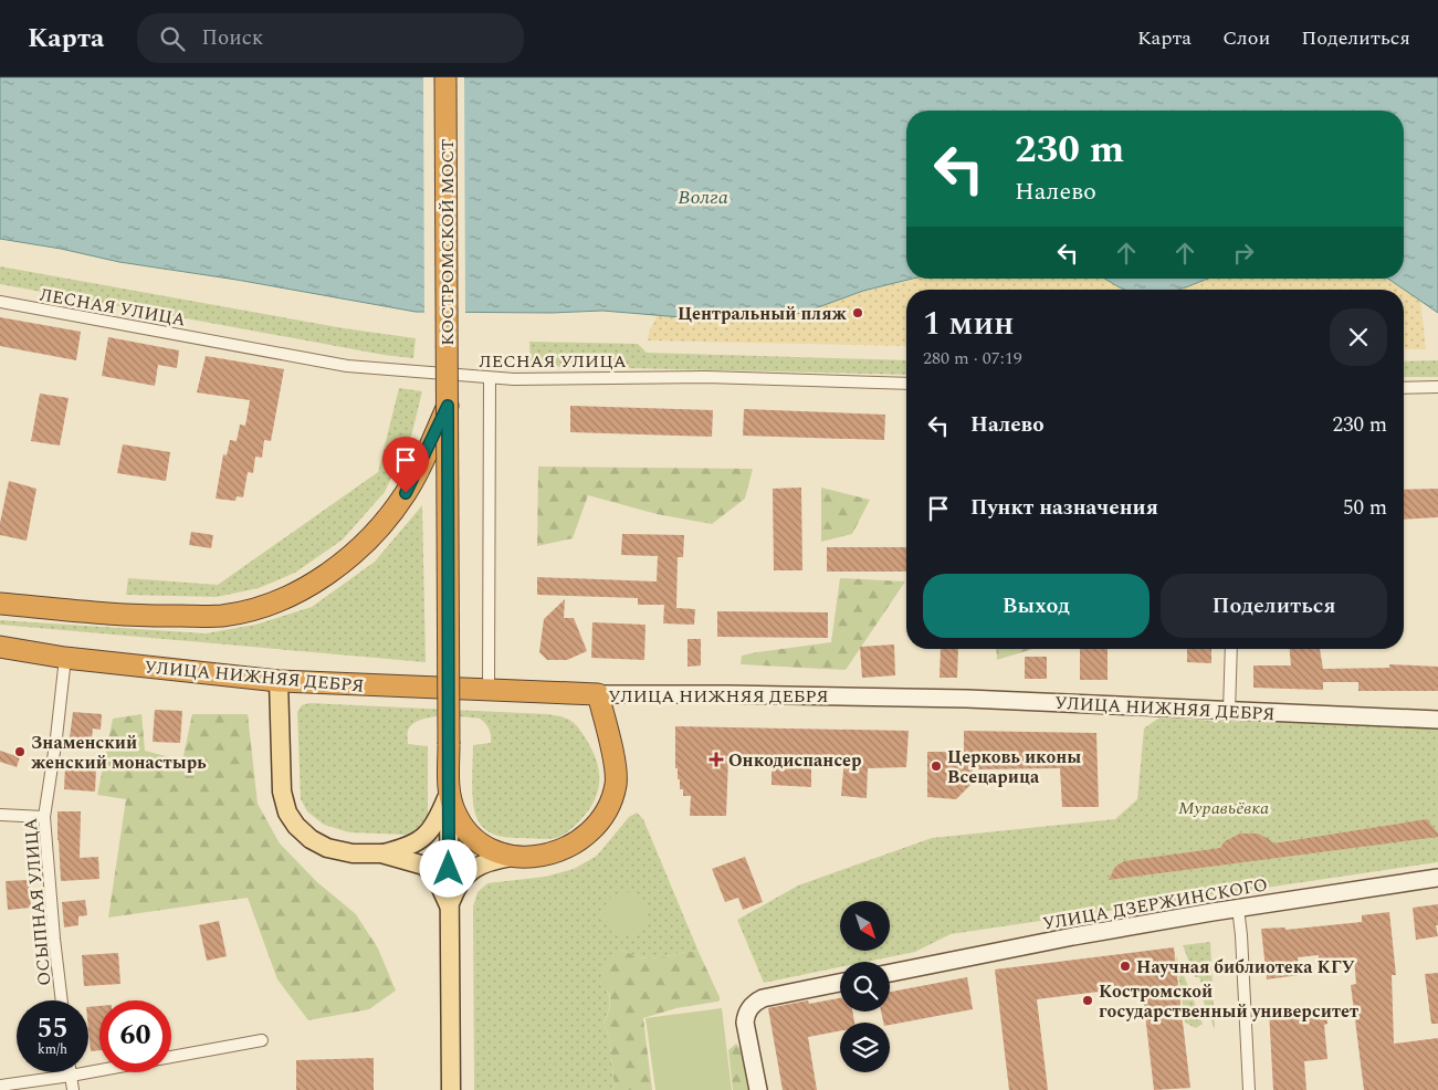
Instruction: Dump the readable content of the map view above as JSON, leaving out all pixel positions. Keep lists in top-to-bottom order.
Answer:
{
  "streets": {
    "highway": ["КОСТРОМСКОЙ МОСТ", "УЛИЦА НИЖНЯЯ ДЕБРЯ"],
    "main road": ["УЛИЦА ДЗЕРЖИНСКОГО"],
    "street": ["ЛЕСНАЯ УЛИЦА", "ОСЫПНАЯ УЛИЦА"]
  },
  "crossings": [
    ["УЛИЦА НИЖНЯЯ ДЕБРЯ", "ОСЫПНАЯ УЛИЦА"]
  ],
  "water": ["Волга"],
  "parks": ["Муравьёвка"],
  "places": {
    "other": [
      "Центральный пляж",
      "Знаменский женский монастырь",
      "Церковь иконы Всецарица",
      "Научная библиотека КГУ",
      "Костромской государственный университет"
    ],
    "health": ["Онкодиспансер"]
  },
  "north": "bottom right",
  "page": {
    "header": "Карта",
    "search": "Поиск",
    "nav": ["Карта", "Слои", "Поделиться"],
    "turn": ["230 m", "Налево"],
    "heading": ["1 мин", "280 m · 07:19"],
    "list": [
      {
        "name": "Налево",
        "value": "230 m"
      },
      {
        "name": "Пункт назначения",
        "value": "50 m"
      }
    ],
    "buttons": ["Выход", "Поделиться"],
    "speed": "55 km/h",
    "limit": "60"
  }
}
